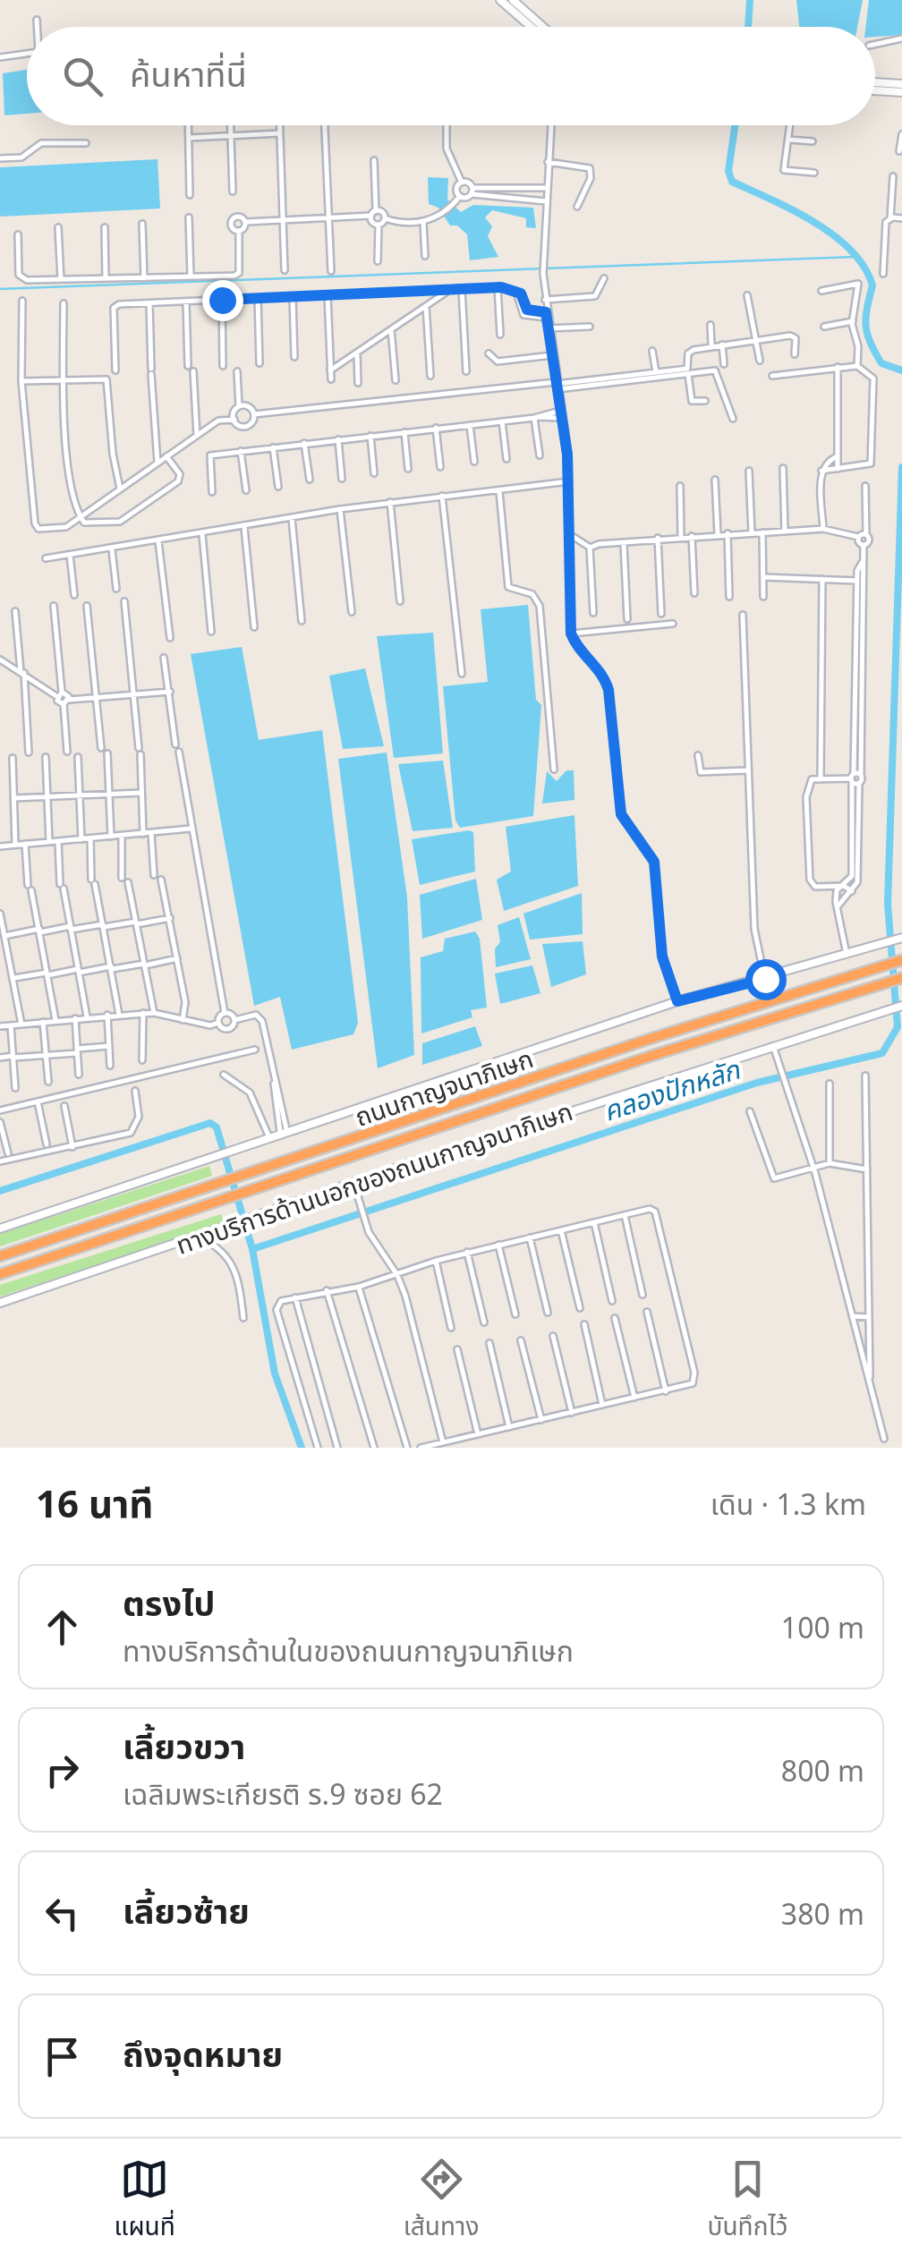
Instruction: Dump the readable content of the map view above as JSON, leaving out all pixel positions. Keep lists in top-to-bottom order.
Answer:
{
  "streets": {
    "highway": ["ถนนกาญจนาภิเษก"],
    "main road": ["ทางบริการด้านนอกของถนนกาญจนาภิเษก"]
  },
  "water": ["คลองปักหลัก"],
  "page": {
    "search": "ค้นหาที่นี่",
    "heading": ["16 นาที", "เดิน · 1.3 km"],
    "list": [
      ["ตรงไป", "ทางบริการด้านในของถนนกาญจนาภิเษก", "100 m"],
      ["เลี้ยวขวา", "เฉลิมพระเกียรติ ร.9 ซอย 62", "800 m"],
      ["เลี้ยวซ้าย", "380 m"],
      "ถึงจุดหมาย"
    ],
    "nav": ["แผนที่", "เส้นทาง", "บันทึกไว้"]
  }
}
